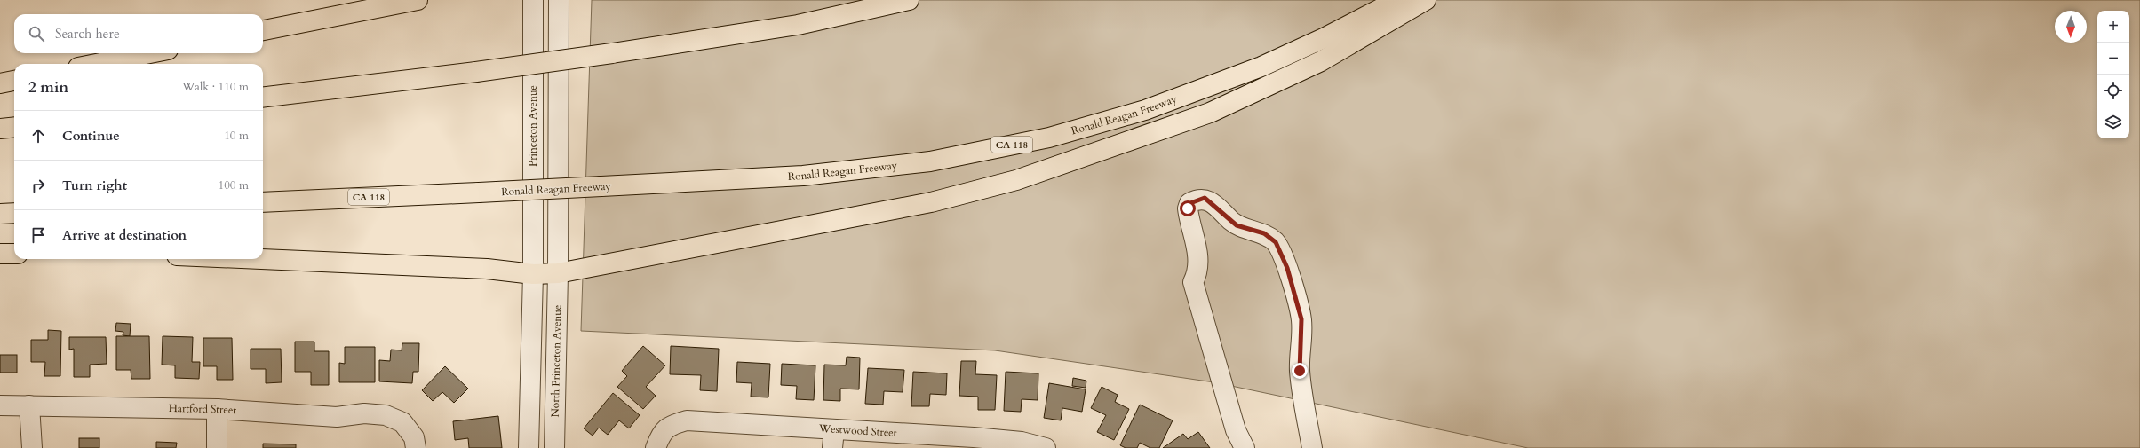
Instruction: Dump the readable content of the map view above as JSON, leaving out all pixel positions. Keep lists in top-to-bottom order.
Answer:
{
  "streets": {
    "highway": ["Ronald Reagan Freeway", "CA 118"],
    "street": [
      "Princeton Avenue",
      "North Princeton Avenue",
      "Hartford Street",
      "Westwood Street"
    ]
  },
  "north": "bottom",
  "page": {
    "map_buttons": ["+", "−"],
    "search": "Search here",
    "heading": ["2 min", "Walk · 110 m"],
    "list": [
      ["Continue", "10 m"],
      ["Turn right", "100 m"],
      "Arrive at destination"
    ]
  }
}
